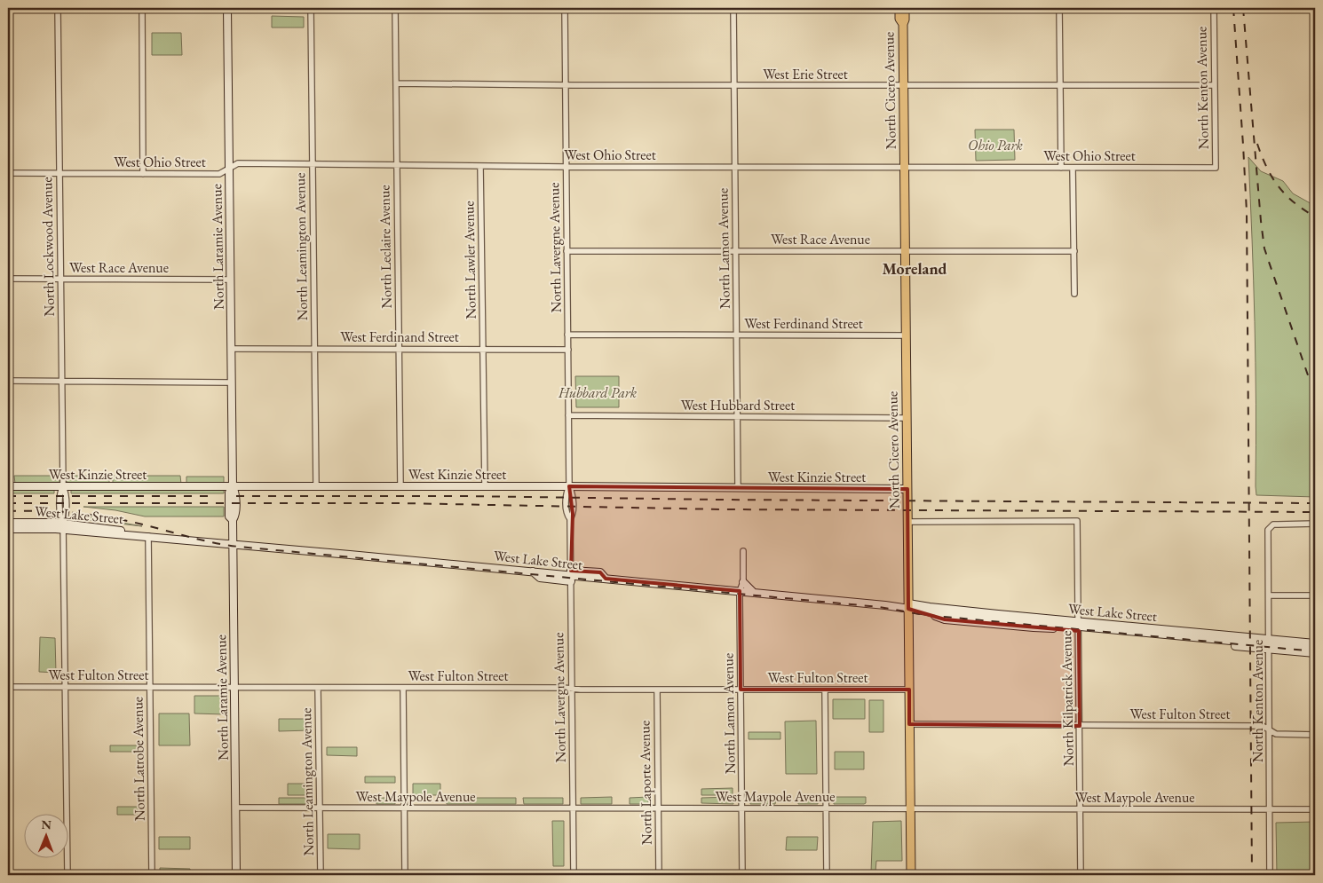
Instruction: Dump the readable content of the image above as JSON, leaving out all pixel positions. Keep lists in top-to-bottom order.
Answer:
{
  "streets": {
    "main road": ["North Cicero Avenue"],
    "street": [
      "West Erie Street",
      "North Kenton Avenue",
      "West Ohio Street",
      "West Race Avenue",
      "North Lockwood Avenue",
      "North Laramie Avenue",
      "North Leamington Avenue",
      "North Leclaire Avenue",
      "North Lavergne Avenue",
      "North Lamon Avenue",
      "North Lawler Avenue",
      "West Ferdinand Street",
      "West Hubbard Street",
      "West Kinzie Street",
      "West Lake Street",
      "West Fulton Street",
      "North Kilpatrick Avenue",
      "North Latrobe Avenue",
      "North Laporte Avenue",
      "West Maypole Avenue"
    ]
  },
  "crossings": [
    ["West Erie Street", "North Kenton Avenue"],
    ["West Erie Street", "North Cicero Avenue"],
    ["West Erie Street", "North Leclaire Avenue"],
    ["West Erie Street", "North Lavergne Avenue"],
    ["West Erie Street", "North Lamon Avenue"],
    ["North Kenton Avenue", "West Ohio Street"],
    ["North Kenton Avenue", "West Lake Street"],
    ["North Kenton Avenue", "West Fulton Street"],
    ["North Kenton Avenue", "West Maypole Avenue"],
    ["North Cicero Avenue", "West Ohio Street"],
    ["North Cicero Avenue", "West Race Avenue"],
    ["North Cicero Avenue", "West Ferdinand Street"],
    ["North Cicero Avenue", "West Hubbard Street"],
    ["North Cicero Avenue", "West Kinzie Street"],
    ["North Cicero Avenue", "West Lake Street"],
    ["North Cicero Avenue", "West Fulton Street"],
    ["North Cicero Avenue", "North Kilpatrick Avenue"],
    ["North Cicero Avenue", "West Maypole Avenue"],
    ["West Ohio Street", "North Lockwood Avenue"],
    ["West Ohio Street", "North Laramie Avenue"],
    ["West Ohio Street", "North Leamington Avenue"],
    ["West Ohio Street", "North Leclaire Avenue"],
    ["West Ohio Street", "North Lavergne Avenue"],
    ["West Ohio Street", "North Lamon Avenue"],
    ["West Ohio Street", "North Lawler Avenue"],
    ["West Race Avenue", "North Lockwood Avenue"],
    ["West Race Avenue", "North Laramie Avenue"],
    ["West Race Avenue", "North Lavergne Avenue"],
    ["West Race Avenue", "North Lamon Avenue"],
    ["North Lockwood Avenue", "West Kinzie Street"],
    ["North Lockwood Avenue", "West Lake Street"],
    ["North Lockwood Avenue", "West Fulton Street"],
    ["North Laramie Avenue", "West Ferdinand Street"],
    ["North Laramie Avenue", "West Kinzie Street"],
    ["North Laramie Avenue", "West Lake Street"],
    ["North Laramie Avenue", "West Fulton Street"],
    ["North Laramie Avenue", "West Maypole Avenue"],
    ["North Leamington Avenue", "West Ferdinand Street"],
    ["North Leamington Avenue", "West Kinzie Street"],
    ["North Leamington Avenue", "West Fulton Street"],
    ["North Leamington Avenue", "West Maypole Avenue"],
    ["North Leclaire Avenue", "West Ferdinand Street"],
    ["North Leclaire Avenue", "West Kinzie Street"],
    ["North Lavergne Avenue", "West Ferdinand Street"],
    ["North Lavergne Avenue", "West Hubbard Street"],
    ["North Lavergne Avenue", "West Kinzie Street"],
    ["North Lavergne Avenue", "West Lake Street"],
    ["North Lavergne Avenue", "West Fulton Street"],
    ["North Lavergne Avenue", "West Maypole Avenue"],
    ["North Lamon Avenue", "West Ferdinand Street"],
    ["North Lamon Avenue", "West Hubbard Street"],
    ["North Lamon Avenue", "West Kinzie Street"],
    ["North Lamon Avenue", "West Lake Street"],
    ["North Lamon Avenue", "West Fulton Street"],
    ["North Lamon Avenue", "West Maypole Avenue"],
    ["North Lawler Avenue", "West Ferdinand Street"],
    ["North Lawler Avenue", "West Kinzie Street"],
    ["West Lake Street", "North Kilpatrick Avenue"],
    ["West Lake Street", "North Latrobe Avenue"],
    ["West Fulton Street", "North Kilpatrick Avenue"],
    ["West Fulton Street", "North Latrobe Avenue"],
    ["West Fulton Street", "North Laporte Avenue"],
    ["North Kilpatrick Avenue", "West Maypole Avenue"],
    ["North Laporte Avenue", "West Maypole Avenue"]
  ],
  "districts": ["Moreland"],
  "parks": ["Ohio Park", "Hubbard Park"],
  "north": "top"
}
